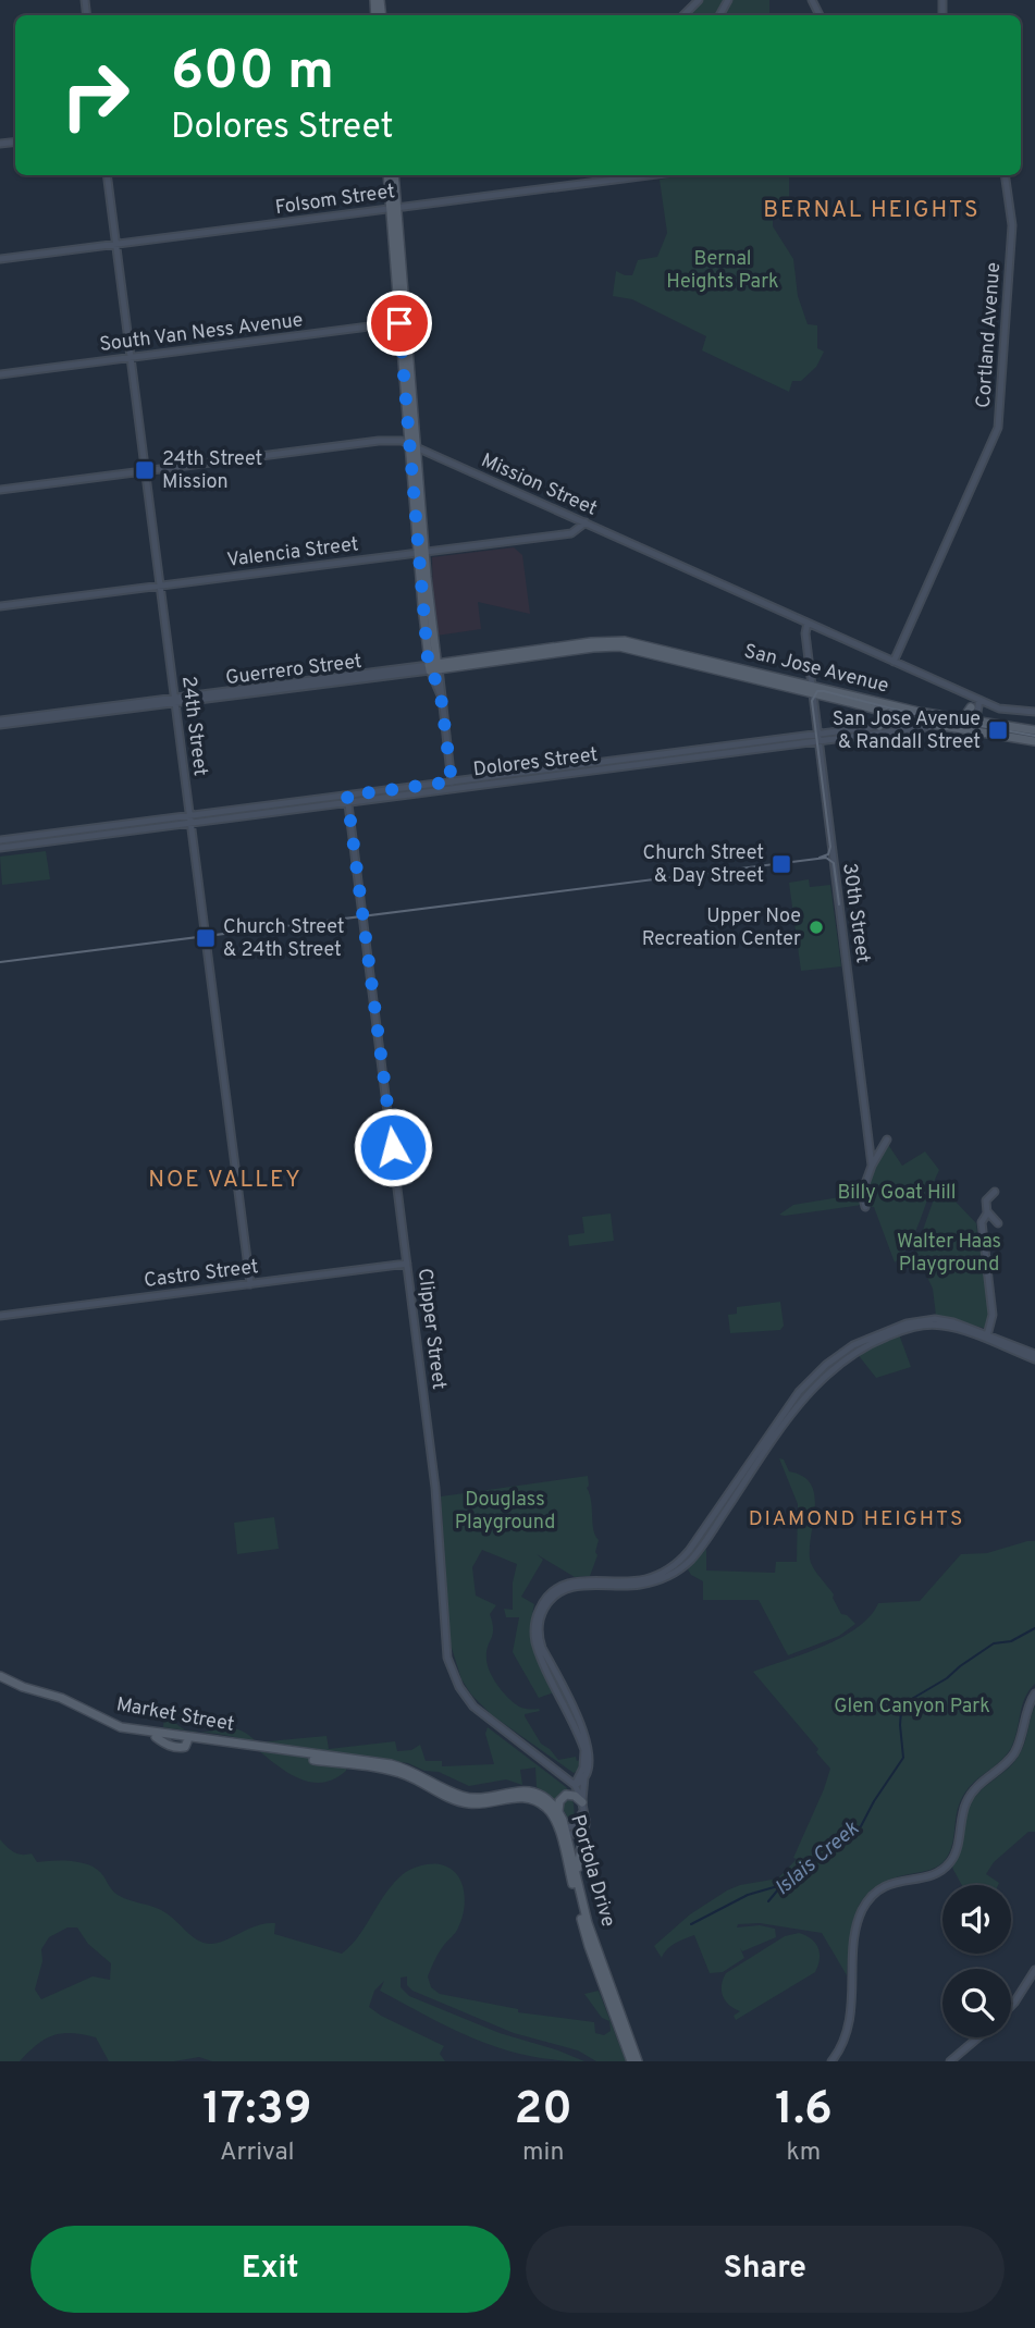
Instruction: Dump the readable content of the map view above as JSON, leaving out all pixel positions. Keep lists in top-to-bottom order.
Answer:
{
  "streets": {
    "main road": [
      "Folsom Street",
      "South Van Ness Avenue",
      "Cortland Avenue",
      "Mission Street",
      "Valencia Street",
      "San Jose Avenue",
      "Guerrero Street",
      "24th Street",
      "Dolores Street",
      "30th Street",
      "Castro Street",
      "Clipper Street",
      "Market Street",
      "Portola Drive"
    ]
  },
  "crossings": [
    ["Folsom Street", "24th Street"],
    ["South Van Ness Avenue", "24th Street"],
    ["Cortland Avenue", "Mission Street"],
    ["Mission Street", "Valencia Street"],
    ["Mission Street", "24th Street"],
    ["Mission Street", "30th Street"],
    ["Valencia Street", "24th Street"],
    ["San Jose Avenue", "Guerrero Street"],
    ["San Jose Avenue", "Dolores Street"],
    ["San Jose Avenue", "30th Street"],
    ["Guerrero Street", "24th Street"],
    ["24th Street", "Dolores Street"],
    ["24th Street", "Castro Street"],
    ["Dolores Street", "30th Street"],
    ["Dolores Street", "Clipper Street"],
    ["Castro Street", "Clipper Street"],
    ["Market Street", "Portola Drive"]
  ],
  "districts": ["BERNAL HEIGHTS", "NOE VALLEY", "DIAMOND HEIGHTS"],
  "water": ["Islais Creek"],
  "parks": [
    "Bernal Heights Park",
    "Billy Goat Hill",
    "Walter Haas Playground",
    "Douglass Playground",
    "Glen Canyon Park"
  ],
  "places": {
    "transit": [
      "24th Street Mission",
      "San Jose Avenue & Randall Street",
      "Church Street & Day Street",
      "Church Street & 24th Street"
    ],
    "other": ["Upper Noe Recreation Center"]
  },
  "page": {
    "turn": ["600 m", "Dolores Street"],
    "eta": [
      "17:39",
      "Arrival",
      "20",
      "min",
      "1.6",
      "km"
    ],
    "buttons": ["Exit", "Share"]
  }
}
